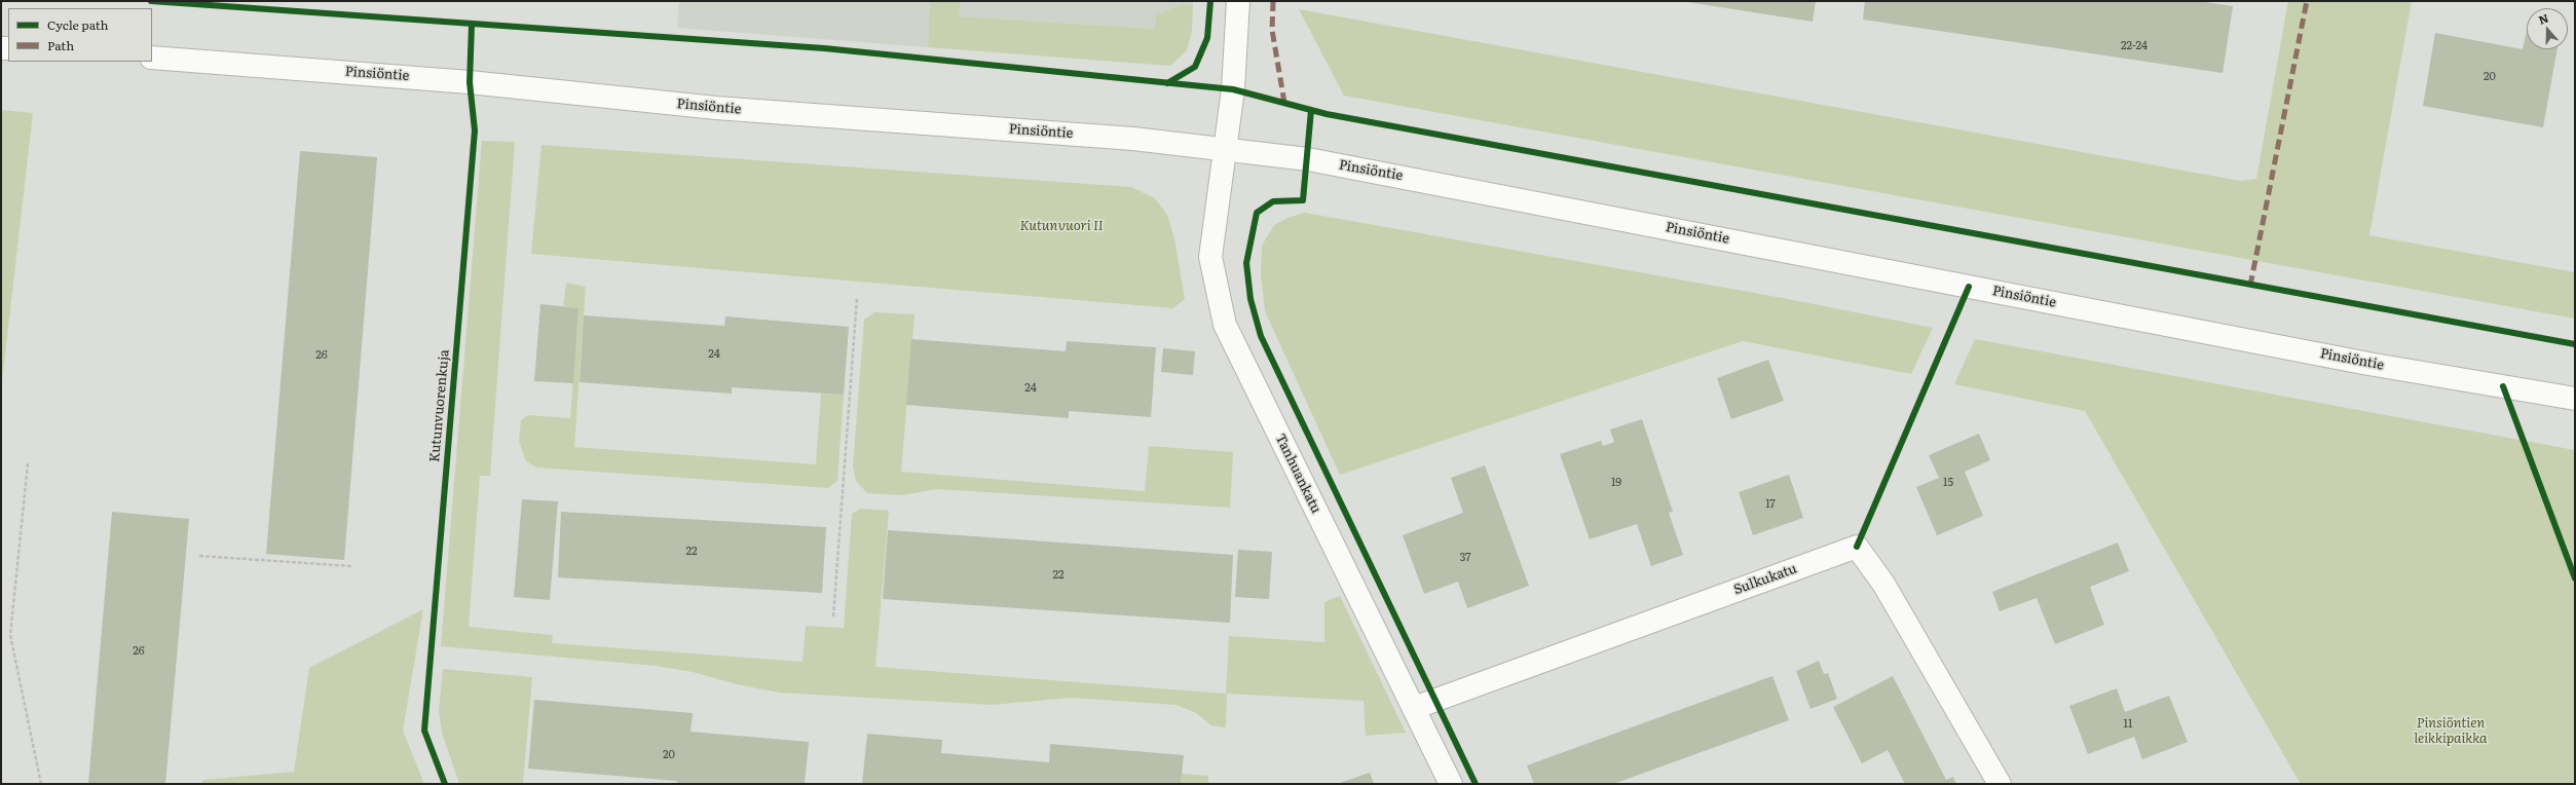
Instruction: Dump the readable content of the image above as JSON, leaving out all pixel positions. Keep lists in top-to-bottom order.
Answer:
{
  "streets": {
    "main road": ["Pinsiöntie", "Tanhuankatu", "Sulkukatu"],
    "cycle path": ["Kutunvuorenkuja"]
  },
  "crossings": [
    ["Pinsiöntie", "Tanhuankatu"],
    ["Tanhuankatu", "Sulkukatu"]
  ],
  "parks": ["Kutunvuori II", "Pinsiöntien leikkipaikka"],
  "house_numbers": [
    "22-24",
    "20",
    "24",
    "26",
    "24",
    "19",
    "15",
    "17",
    "22",
    "37",
    "22",
    "26",
    "11",
    "20"
  ],
  "legend": ["Cycle path", "Path"],
  "north": "top"
}
